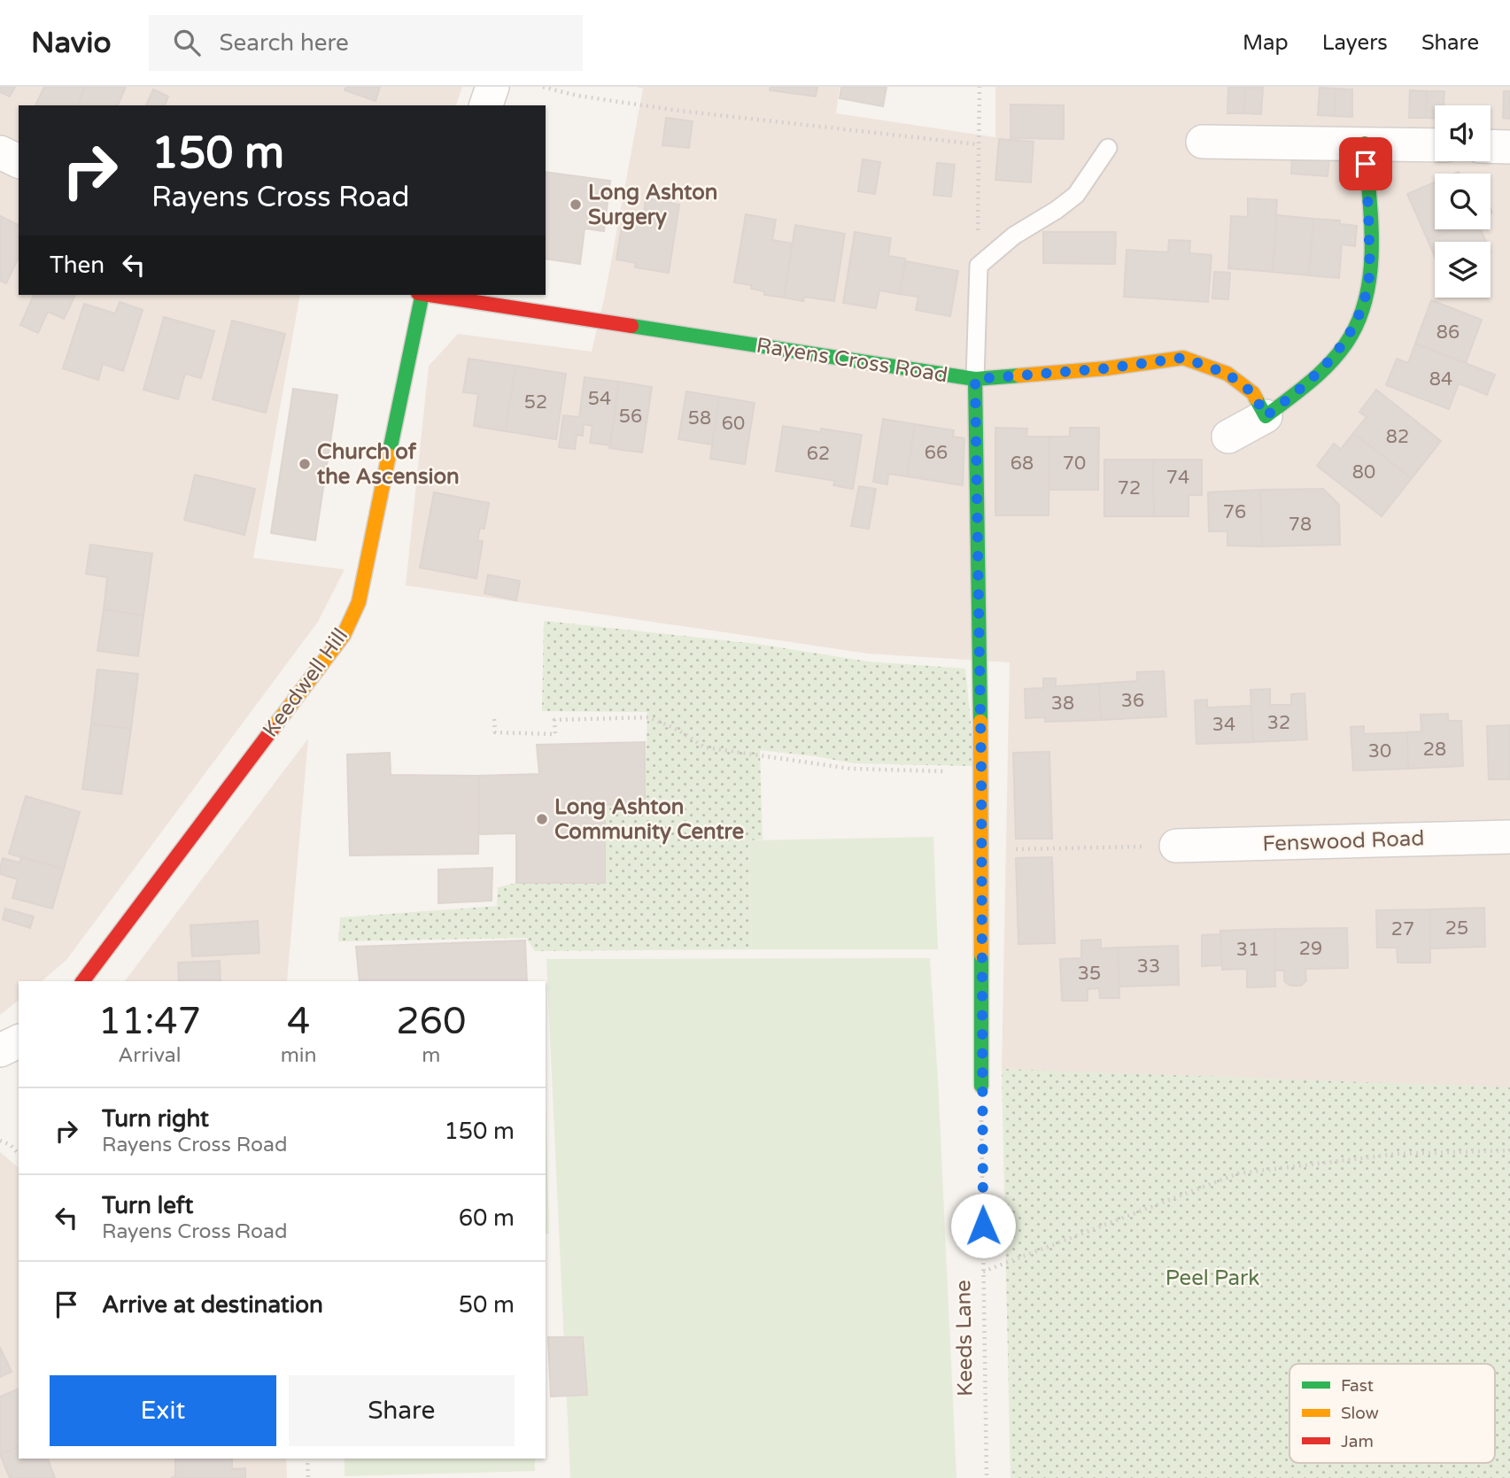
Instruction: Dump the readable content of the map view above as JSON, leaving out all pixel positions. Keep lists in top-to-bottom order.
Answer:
{
  "streets": {
    "street": ["Rayens Cross Road", "Keedwell Hill", "Fenswood Road"],
    "path": ["Keeds Lane"]
  },
  "parks": ["Peel Park"],
  "places": ["Long Ashton Surgery", "Church of the Ascension", "Long Ashton Community Centre"],
  "house_numbers": [
    "86",
    "84",
    "54",
    "52",
    "56",
    "58",
    "60",
    "82",
    "66",
    "62",
    "68",
    "70",
    "80",
    "74",
    "72",
    "76",
    "78",
    "36",
    "38",
    "32",
    "34",
    "28",
    "30",
    "25",
    "27",
    "29",
    "31",
    "33",
    "35"
  ],
  "legend": ["Fast", "Slow", "Jam"],
  "page": {
    "header": "Navio",
    "search": "Search here",
    "nav": ["Map", "Layers", "Share"],
    "turn": ["150 m", "Rayens Cross Road"],
    "then": "Then",
    "eta": [
      "11:47",
      "Arrival",
      "4",
      "min",
      "260",
      "m"
    ],
    "list": [
      {
        "name": "Turn right",
        "note": "Rayens Cross Road",
        "value": "150 m"
      },
      {
        "name": "Turn left",
        "note": "Rayens Cross Road",
        "value": "60 m"
      },
      {
        "name": "Arrive at destination",
        "value": "50 m"
      }
    ],
    "buttons": ["Exit", "Share"]
  }
}
